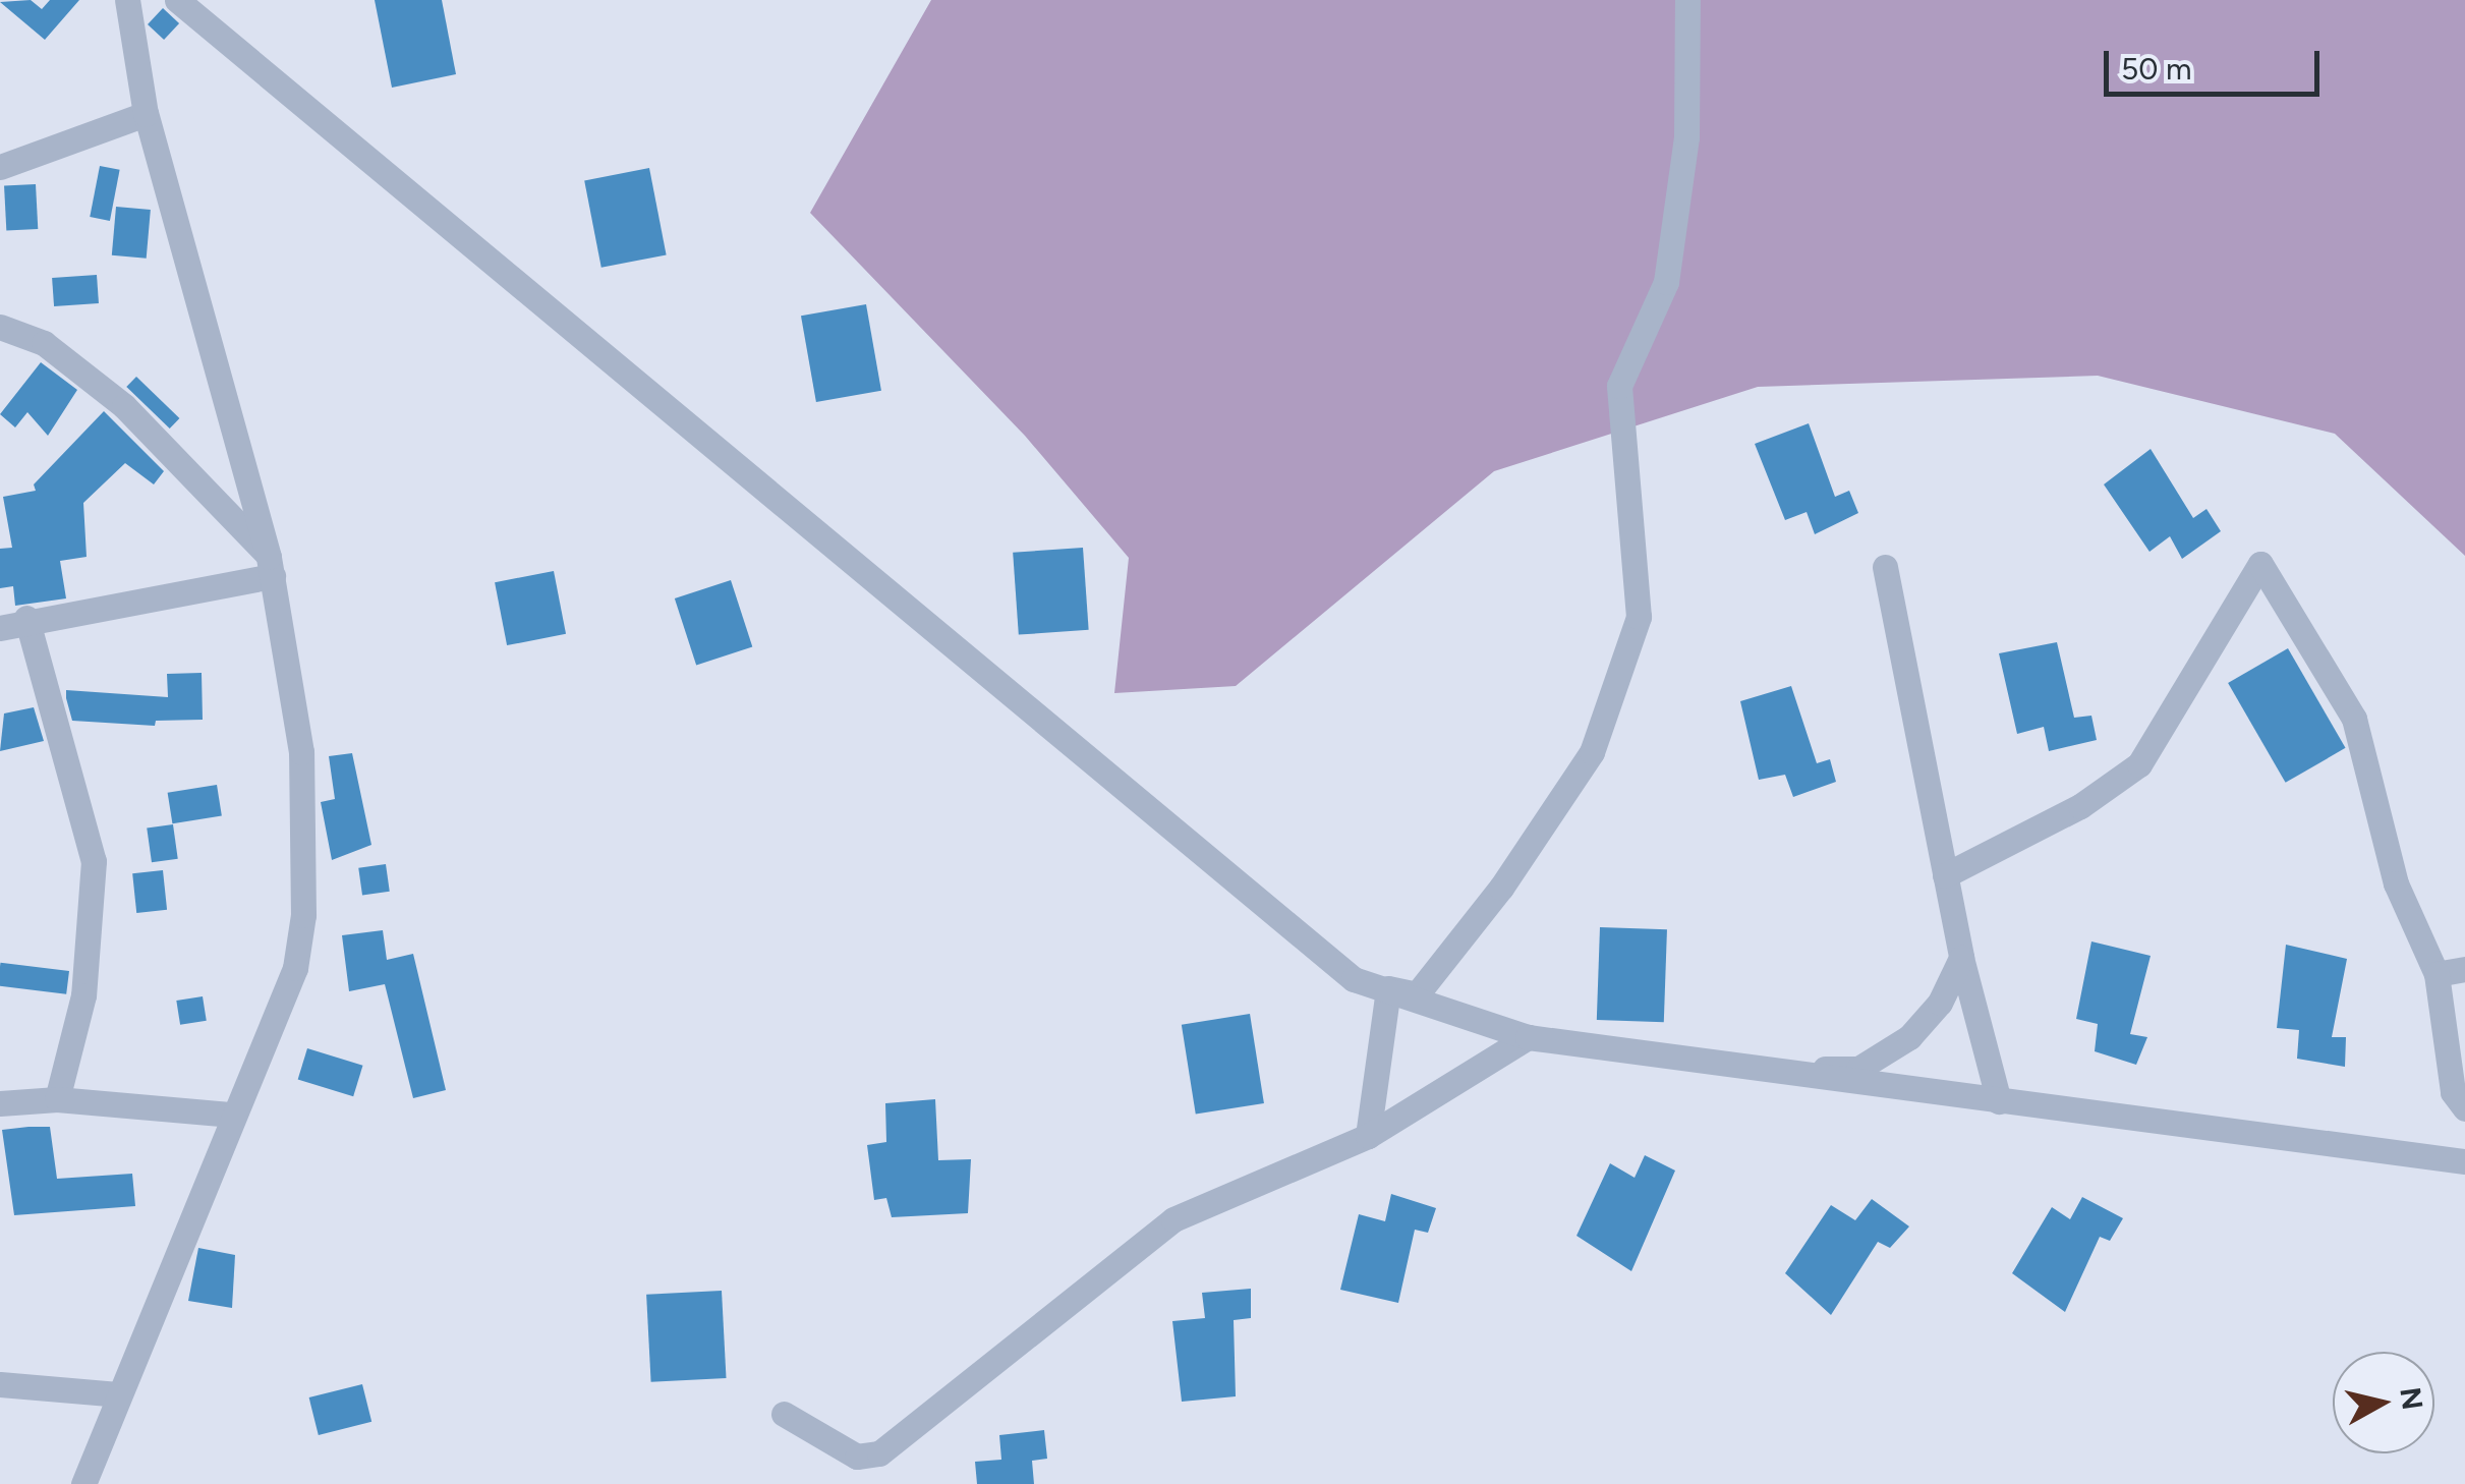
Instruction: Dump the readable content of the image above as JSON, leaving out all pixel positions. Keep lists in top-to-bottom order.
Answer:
{
  "scale_bar": "50 m",
  "north": "right"
}
